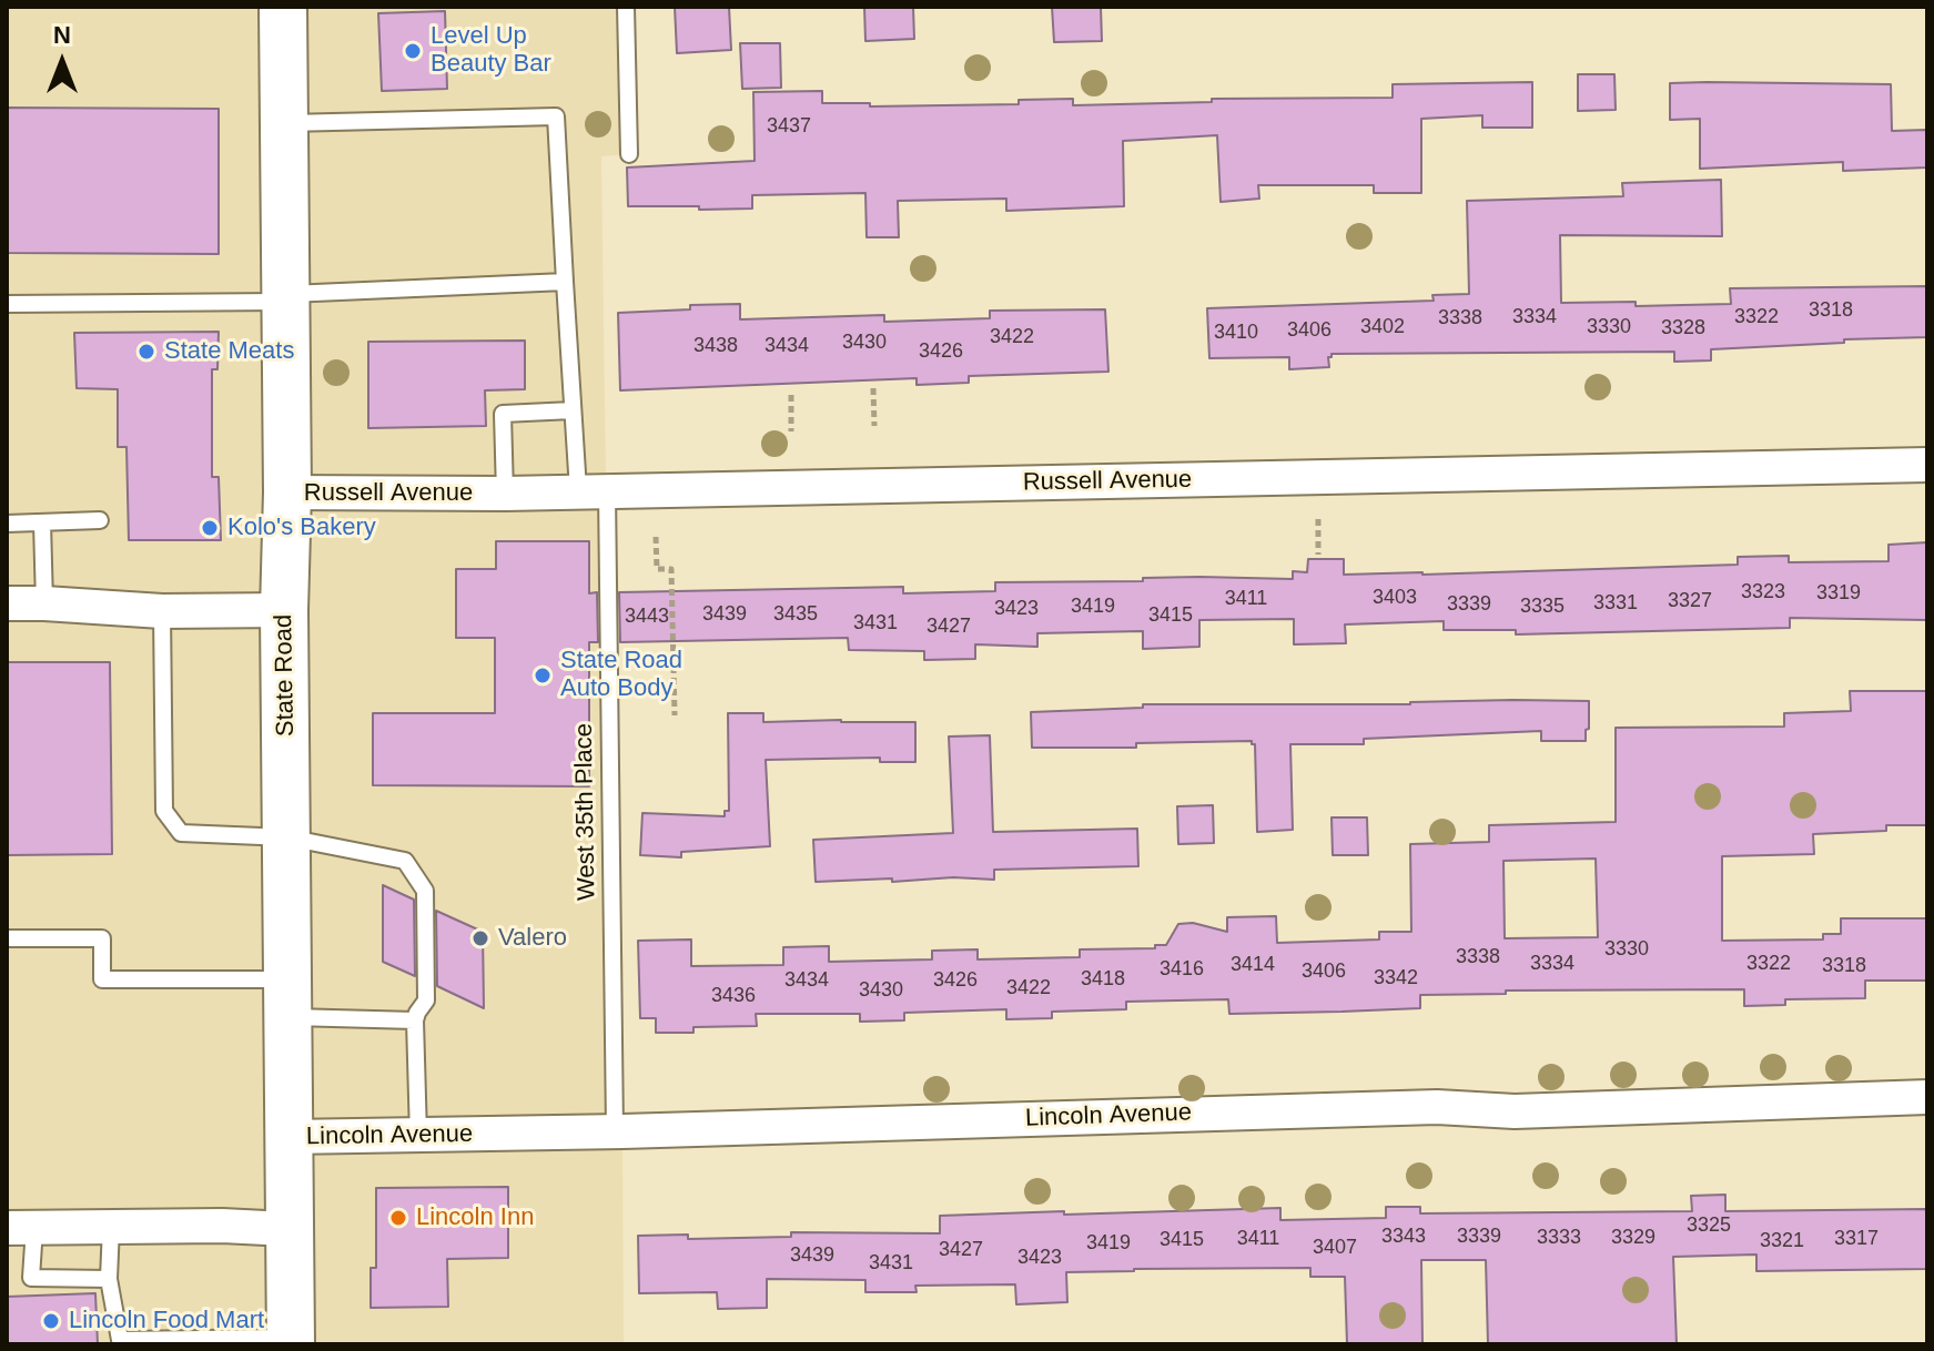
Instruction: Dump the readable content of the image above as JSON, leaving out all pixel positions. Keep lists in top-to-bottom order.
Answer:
{
  "streets": {
    "main road": ["State Road"],
    "street": ["Russell Avenue", "Lincoln Avenue"],
    "lane": ["West 35th Place"]
  },
  "crossings": [
    ["Russell Avenue", "State Road"],
    ["Russell Avenue", "West 35th Place"],
    ["State Road", "West 35th Place"],
    ["State Road", "Lincoln Avenue"],
    ["West 35th Place", "Lincoln Avenue"]
  ],
  "places": [
    "Level Up Beauty Bar",
    "State Meats",
    "Kolo's Bakery",
    "State Road Auto Body",
    "Valero",
    "Lincoln Inn",
    "Lincoln Food Mart"
  ],
  "house_numbers": [
    "3437",
    "3318",
    "3334",
    "3322",
    "3338",
    "3402",
    "3330",
    "3328",
    "3406",
    "3410",
    "3422",
    "3430",
    "3438",
    "3434",
    "3426",
    "3323",
    "3319",
    "3403",
    "3411",
    "3327",
    "3331",
    "3339",
    "3419",
    "3335",
    "3423",
    "3439",
    "3435",
    "3415",
    "3443",
    "3431",
    "3427",
    "3330",
    "3338",
    "3334",
    "3322",
    "3414",
    "3318",
    "3416",
    "3406",
    "3342",
    "3418",
    "3434",
    "3426",
    "3422",
    "3430",
    "3436",
    "3325",
    "3343",
    "3339",
    "3333",
    "3329",
    "3411",
    "3317",
    "3415",
    "3321",
    "3419",
    "3407",
    "3427",
    "3439",
    "3423",
    "3431"
  ],
  "north": "top"
}
